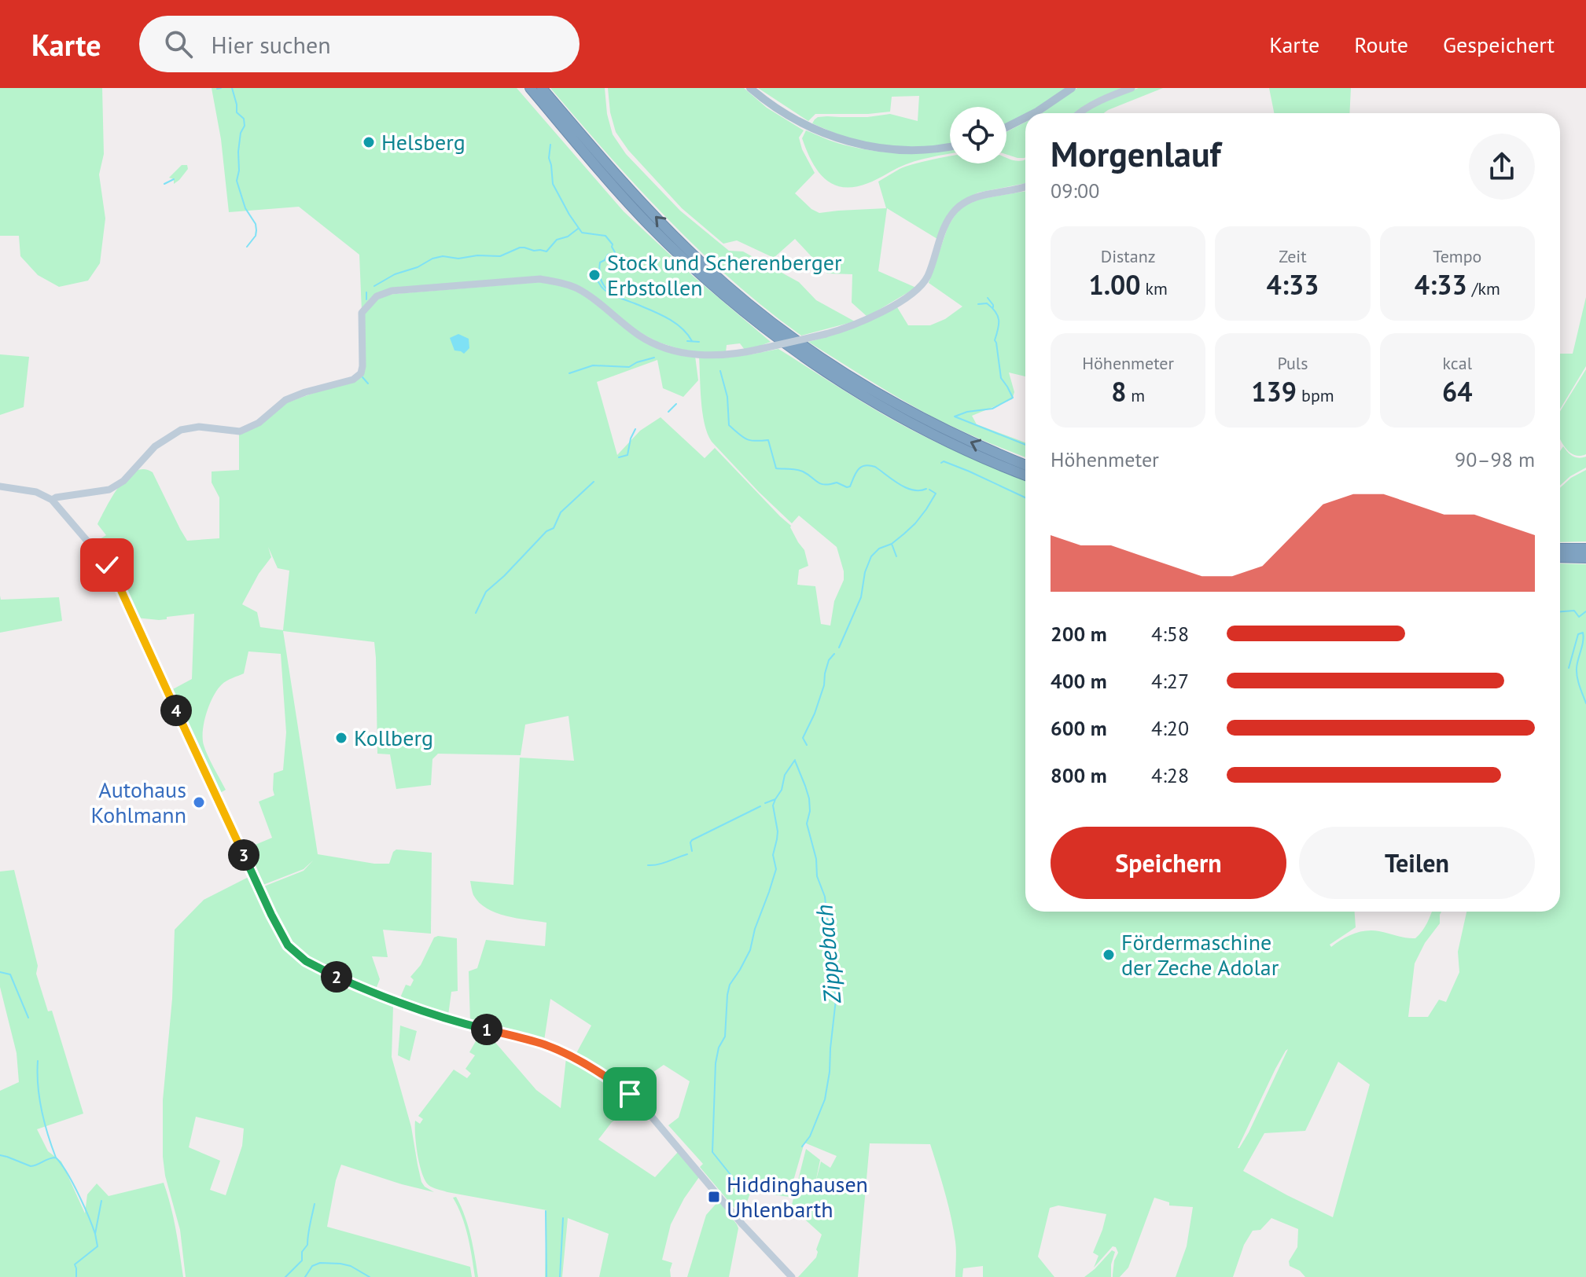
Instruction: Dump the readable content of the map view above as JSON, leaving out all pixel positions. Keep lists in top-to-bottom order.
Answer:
{
  "water": ["Zippebach"],
  "places": {
    "other": [
      "Helsberg",
      "Stock und Scherenberger Erbstollen",
      "Kollberg",
      "Autohaus Kohlmann",
      "Fördermaschine der Zeche Adolar"
    ],
    "transit": ["Hiddinghausen Uhlenbarth"]
  },
  "page": {
    "header": "Karte",
    "search": "Hier suchen",
    "nav": ["Karte", "Route", "Gespeichert"],
    "heading": ["Morgenlauf", "09:00"],
    "stats": [
      ["Distanz", "1.00 km"],
      ["Zeit", "4:33"],
      ["Tempo", "4:33 /km"],
      ["Höhenmeter", "8 m"],
      ["Puls", "139 bpm"],
      ["kcal", "64"]
    ],
    "chart": ["Höhenmeter", "90–98 m"],
    "list": [
      {
        "name": "200 m",
        "note": "4:58"
      },
      {
        "name": "400 m",
        "note": "4:27"
      },
      {
        "name": "600 m",
        "note": "4:20"
      },
      {
        "name": "800 m",
        "note": "4:28"
      }
    ],
    "pins": [
      "4",
      "3",
      "2",
      "1"
    ],
    "buttons": ["Speichern", "Teilen"]
  }
}
